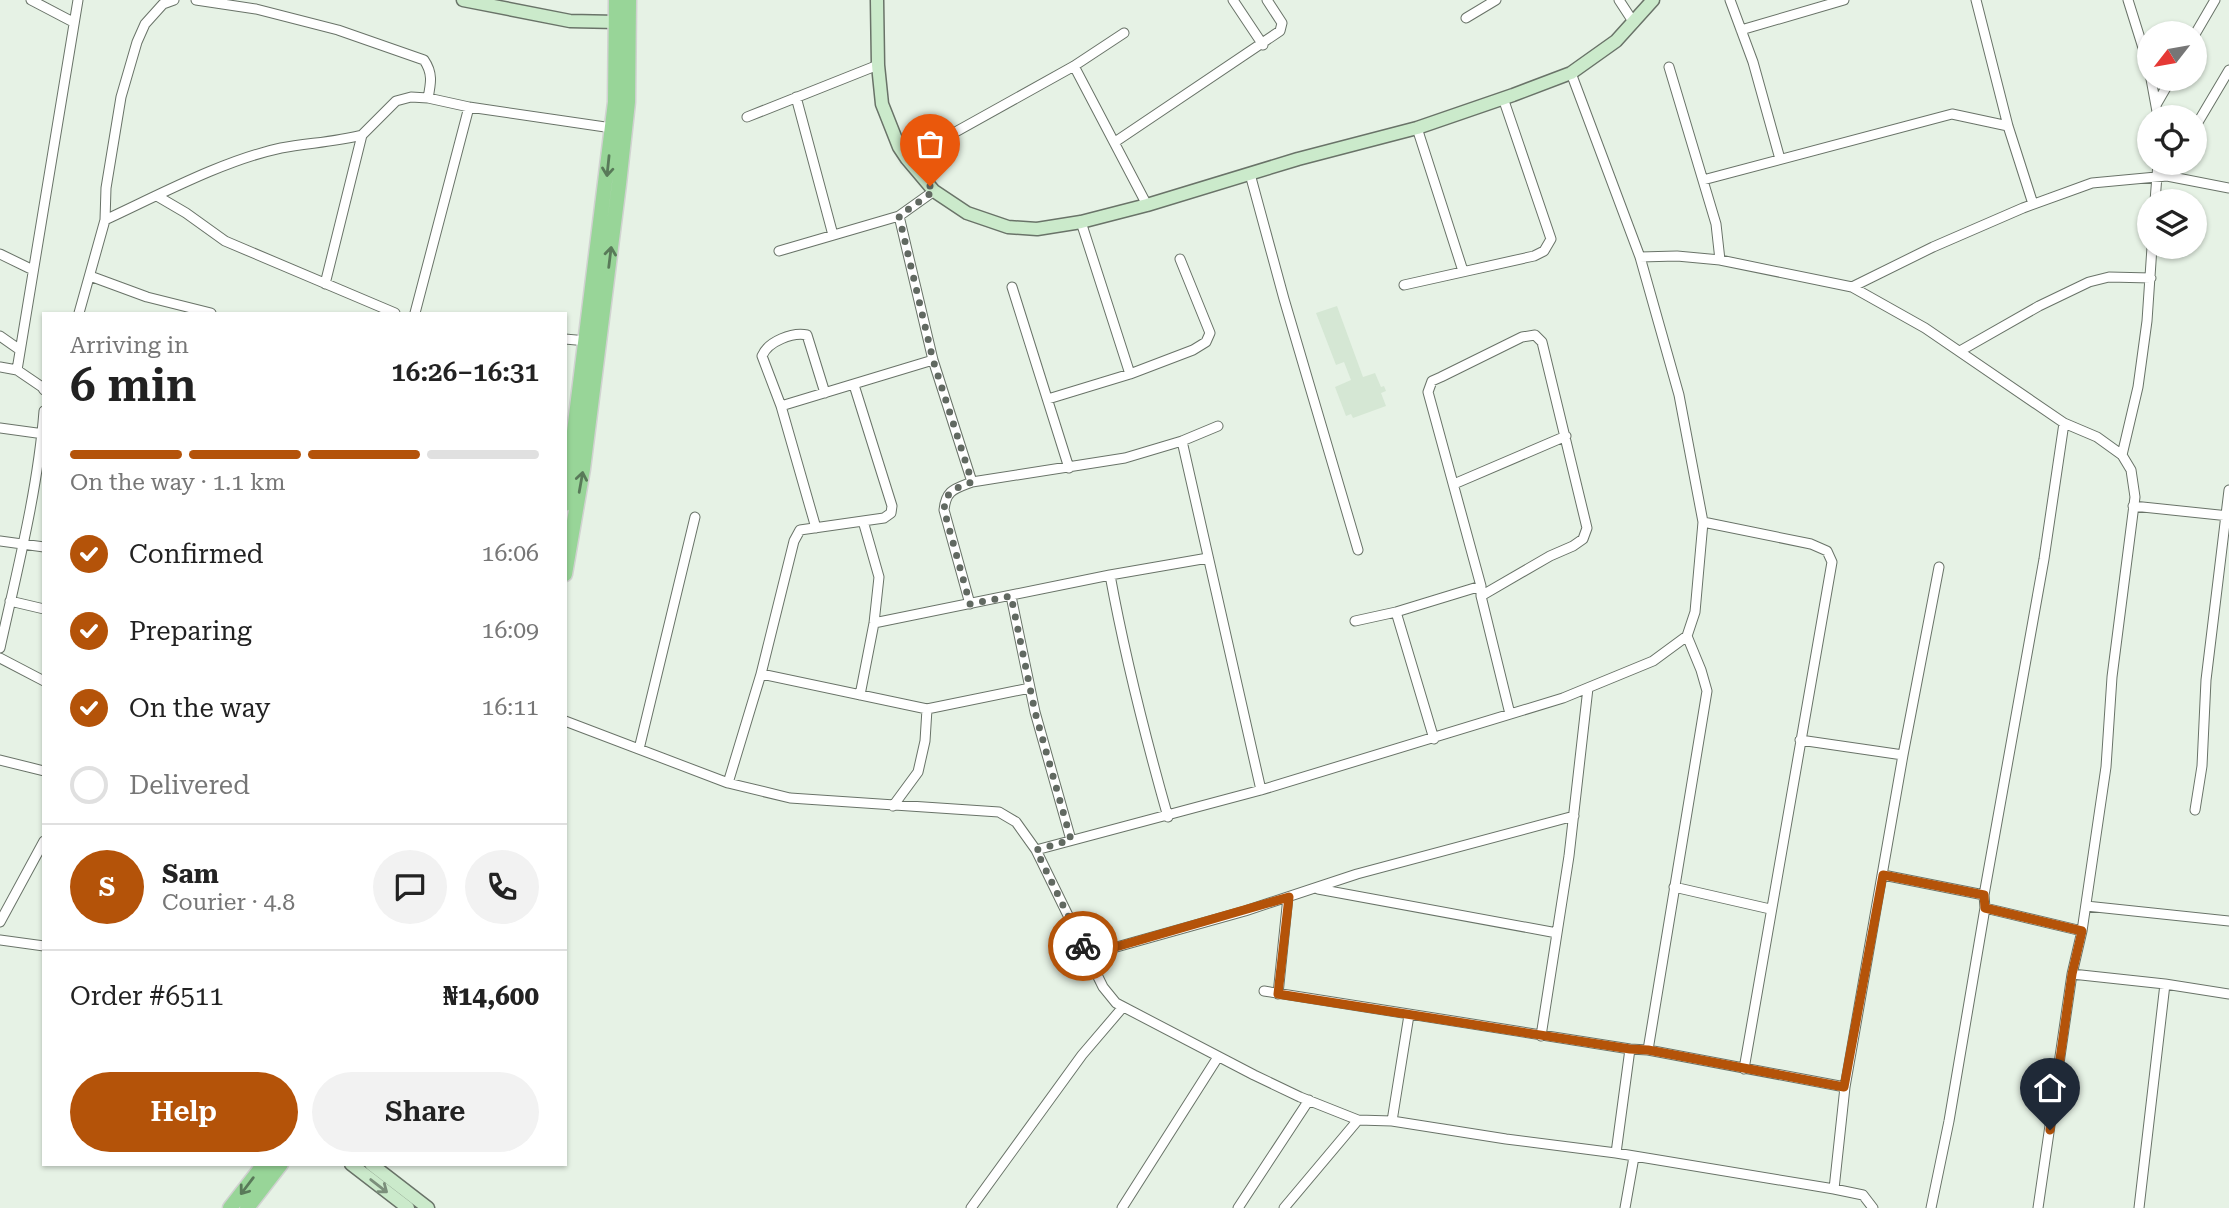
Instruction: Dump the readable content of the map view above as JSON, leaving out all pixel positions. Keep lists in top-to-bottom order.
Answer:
{
  "north": "bottom left",
  "page": {
    "heading": ["6 min", "Arriving in", "16:26–16:31"],
    "panel": [
      "Sam",
      "Courier · 4.8",
      "Order #6511",
      "₦14,600"
    ],
    "bar": "On the way · 1.1 km",
    "list": [
      ["Confirmed", "16:06"],
      ["Preparing", "16:09"],
      ["On the way", "16:11"],
      "Delivered"
    ],
    "round": "S",
    "buttons": ["Help", "Share"]
  }
}
